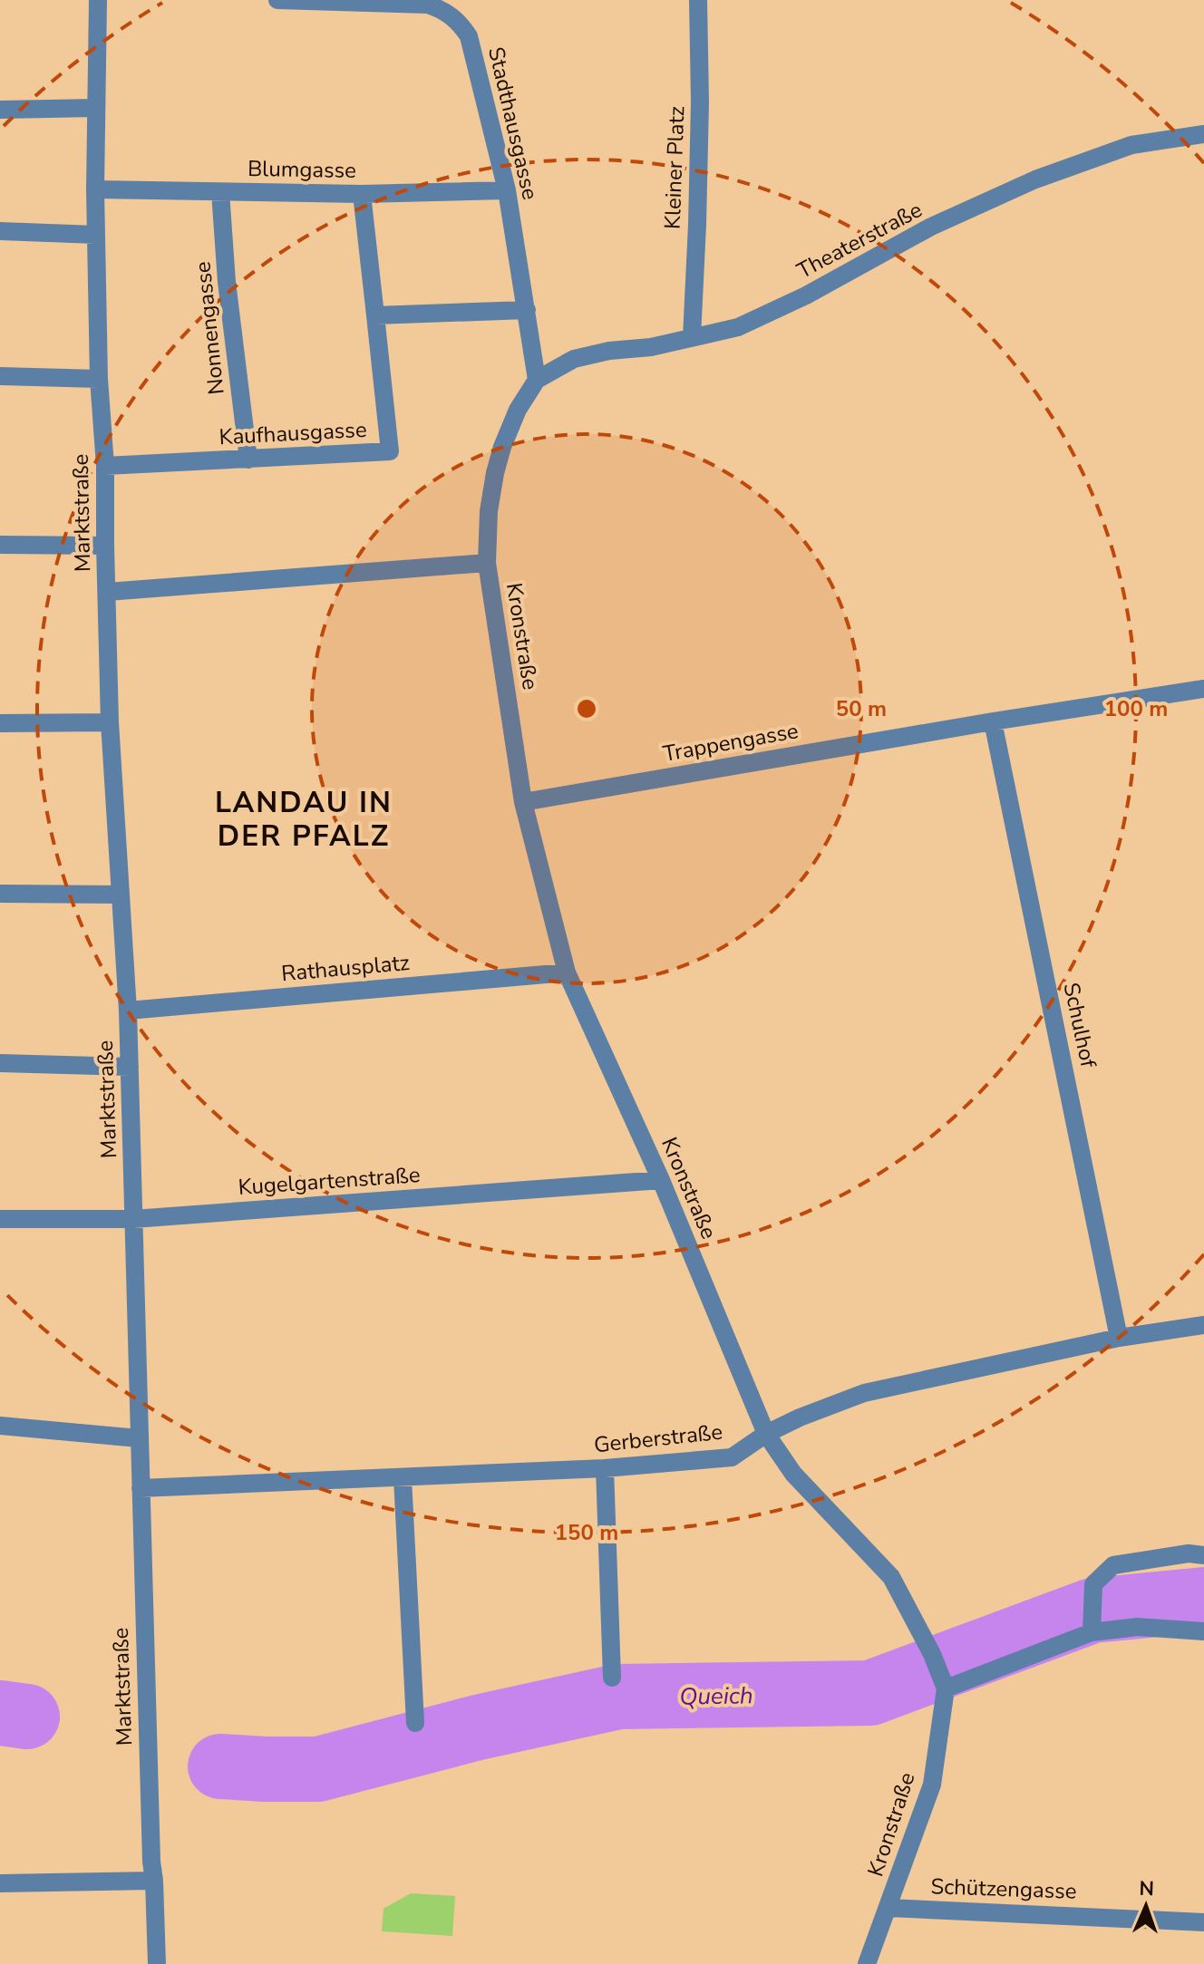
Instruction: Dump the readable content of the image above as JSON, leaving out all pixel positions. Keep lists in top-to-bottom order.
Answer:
{
  "streets": {
    "street": [
      "Stadthausgasse",
      "Kleiner Platz",
      "Blumgasse",
      "Theaterstraße",
      "Nonnengasse",
      "Kaufhausgasse",
      "Marktstraße",
      "Kronstraße",
      "Trappengasse",
      "Rathausplatz",
      "Schulhof",
      "Kugelgartenstraße",
      "Gerberstraße",
      "Schützengasse"
    ]
  },
  "crossings": [
    ["Stadthausgasse", "Blumgasse"],
    ["Stadthausgasse", "Theaterstraße"],
    ["Stadthausgasse", "Kronstraße"],
    ["Kleiner Platz", "Theaterstraße"],
    ["Blumgasse", "Nonnengasse"],
    ["Blumgasse", "Kaufhausgasse"],
    ["Blumgasse", "Marktstraße"],
    ["Theaterstraße", "Kronstraße"],
    ["Nonnengasse", "Kaufhausgasse"],
    ["Kaufhausgasse", "Marktstraße"],
    ["Marktstraße", "Rathausplatz"],
    ["Marktstraße", "Kugelgartenstraße"],
    ["Marktstraße", "Gerberstraße"],
    ["Kronstraße", "Trappengasse"],
    ["Kronstraße", "Rathausplatz"],
    ["Kronstraße", "Kugelgartenstraße"],
    ["Kronstraße", "Gerberstraße"],
    ["Kronstraße", "Schützengasse"],
    ["Trappengasse", "Schulhof"],
    ["Schulhof", "Gerberstraße"]
  ],
  "districts": ["LANDAU IN DER PFALZ"],
  "water": ["Queich"],
  "north": "top",
  "rings": ["50 m", "100 m", "150 m"]
}
